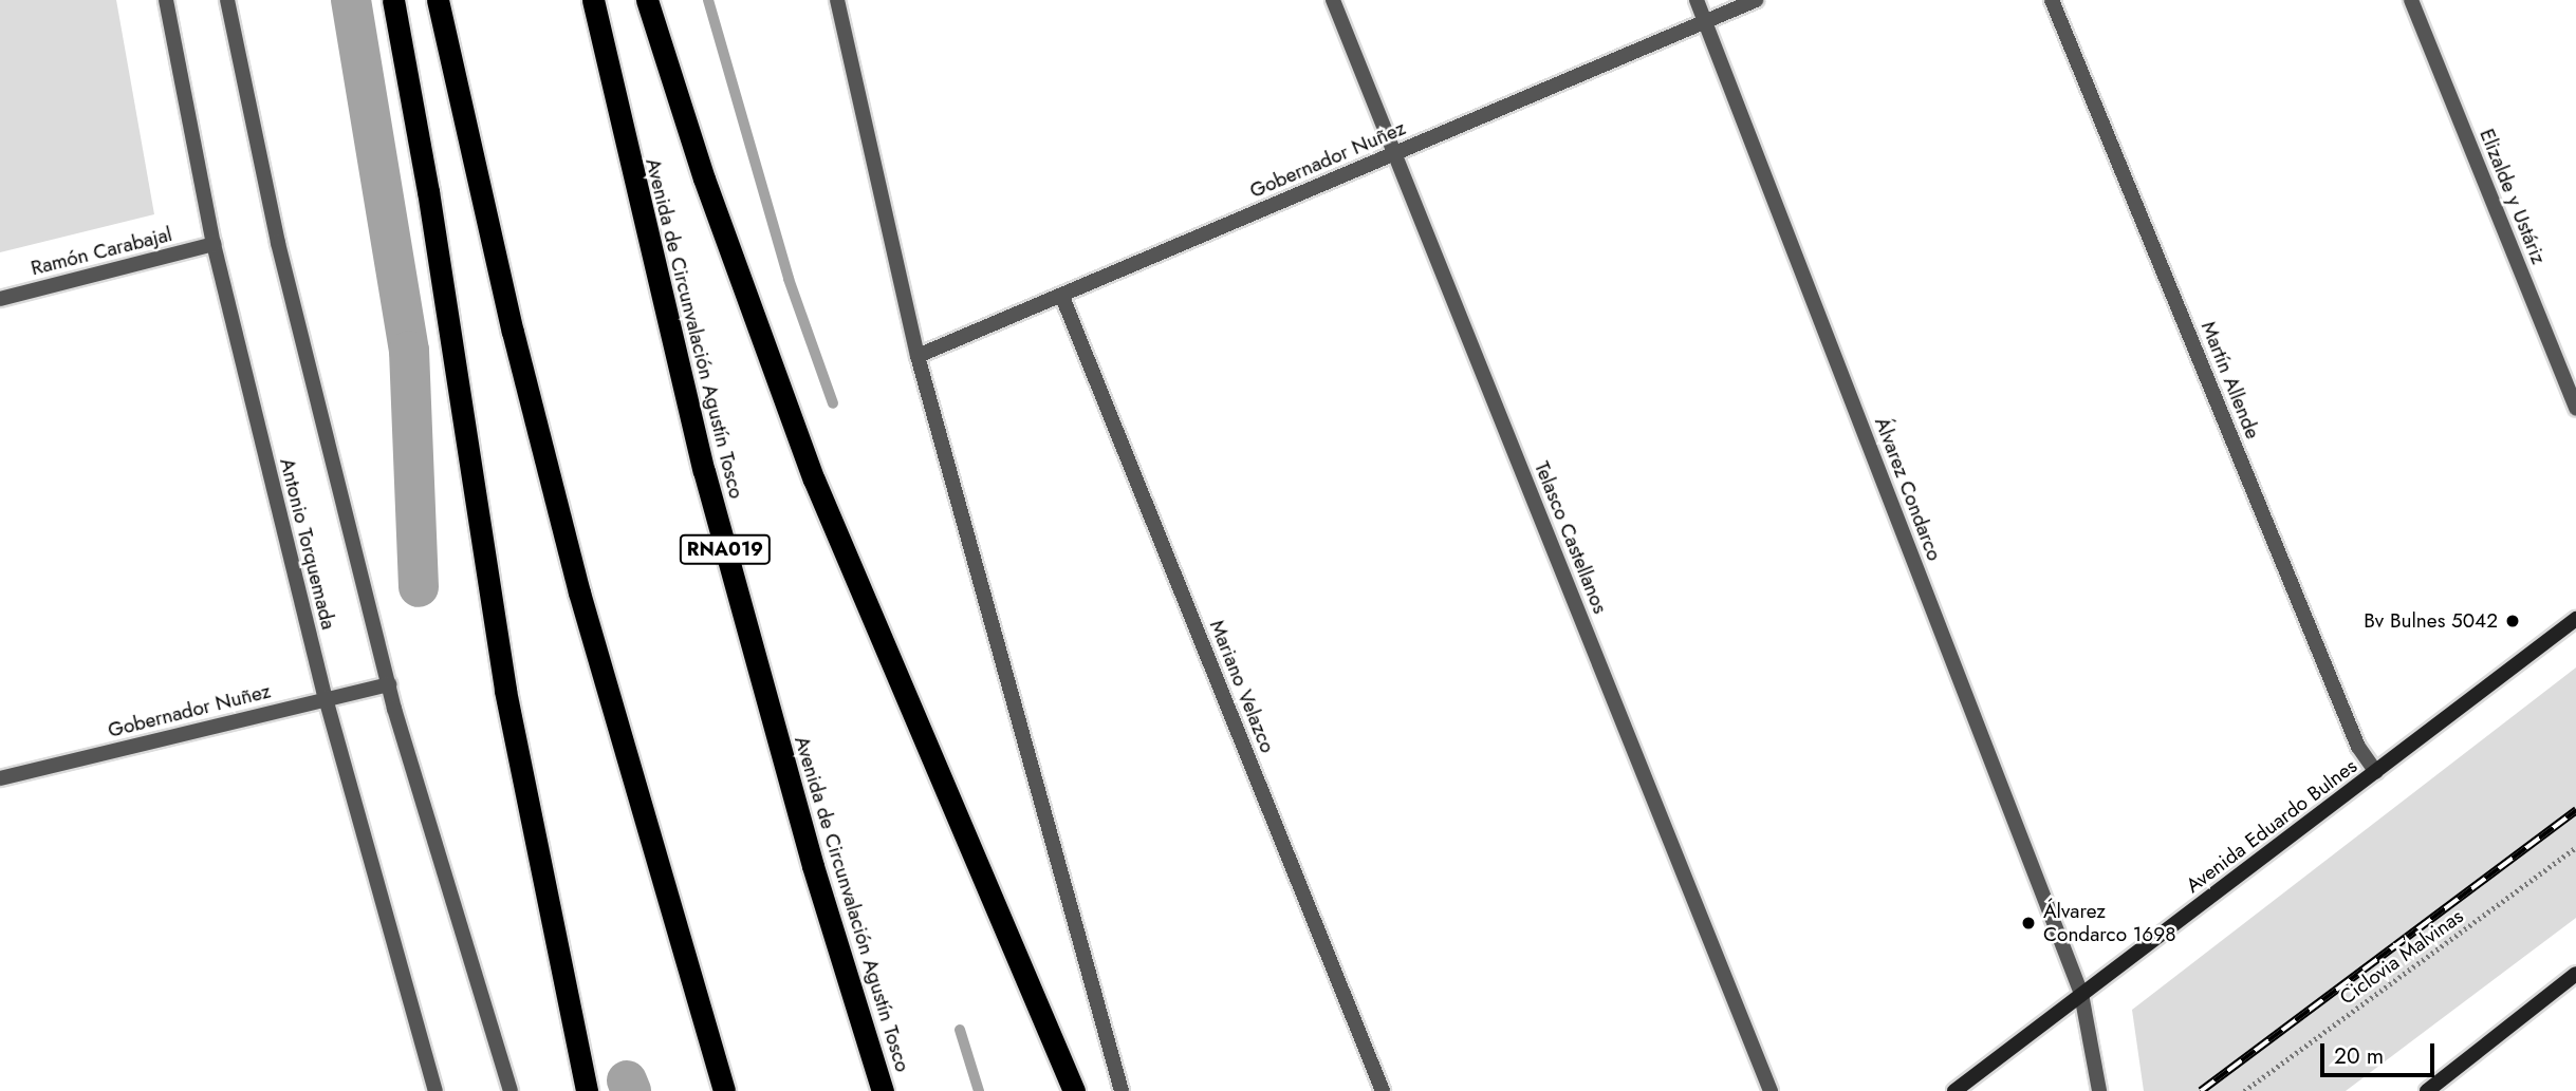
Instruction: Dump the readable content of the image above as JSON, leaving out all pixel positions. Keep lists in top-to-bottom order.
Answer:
{
  "streets": {
    "highway": ["Avenida de Circunvalación Agustín Tosco", "RNA019"],
    "main road": ["Avenida Eduardo Bulnes"],
    "street": [
      "Gobernador Nuñez",
      "Elizalde y Ustáriz",
      "Ramón Carabajal",
      "Martín Allende",
      "Álvarez Condarco",
      "Telasco Castellanos",
      "Antonio Torquemada",
      "Mariano Velazco"
    ],
    "path": ["Ciclovia Malvinas"]
  },
  "crossings": [
    ["Gobernador Nuñez", "Álvarez Condarco"],
    ["Gobernador Nuñez", "Telasco Castellanos"],
    ["Gobernador Nuñez", "Antonio Torquemada"],
    ["Gobernador Nuñez", "Mariano Velazco"],
    ["Ramón Carabajal", "Antonio Torquemada"],
    ["Martín Allende", "Avenida Eduardo Bulnes"],
    ["Álvarez Condarco", "Avenida Eduardo Bulnes"]
  ],
  "places": ["Bv Bulnes 5042", "Álvarez Condarco 1698"],
  "scale_bar": "20 m"
}
